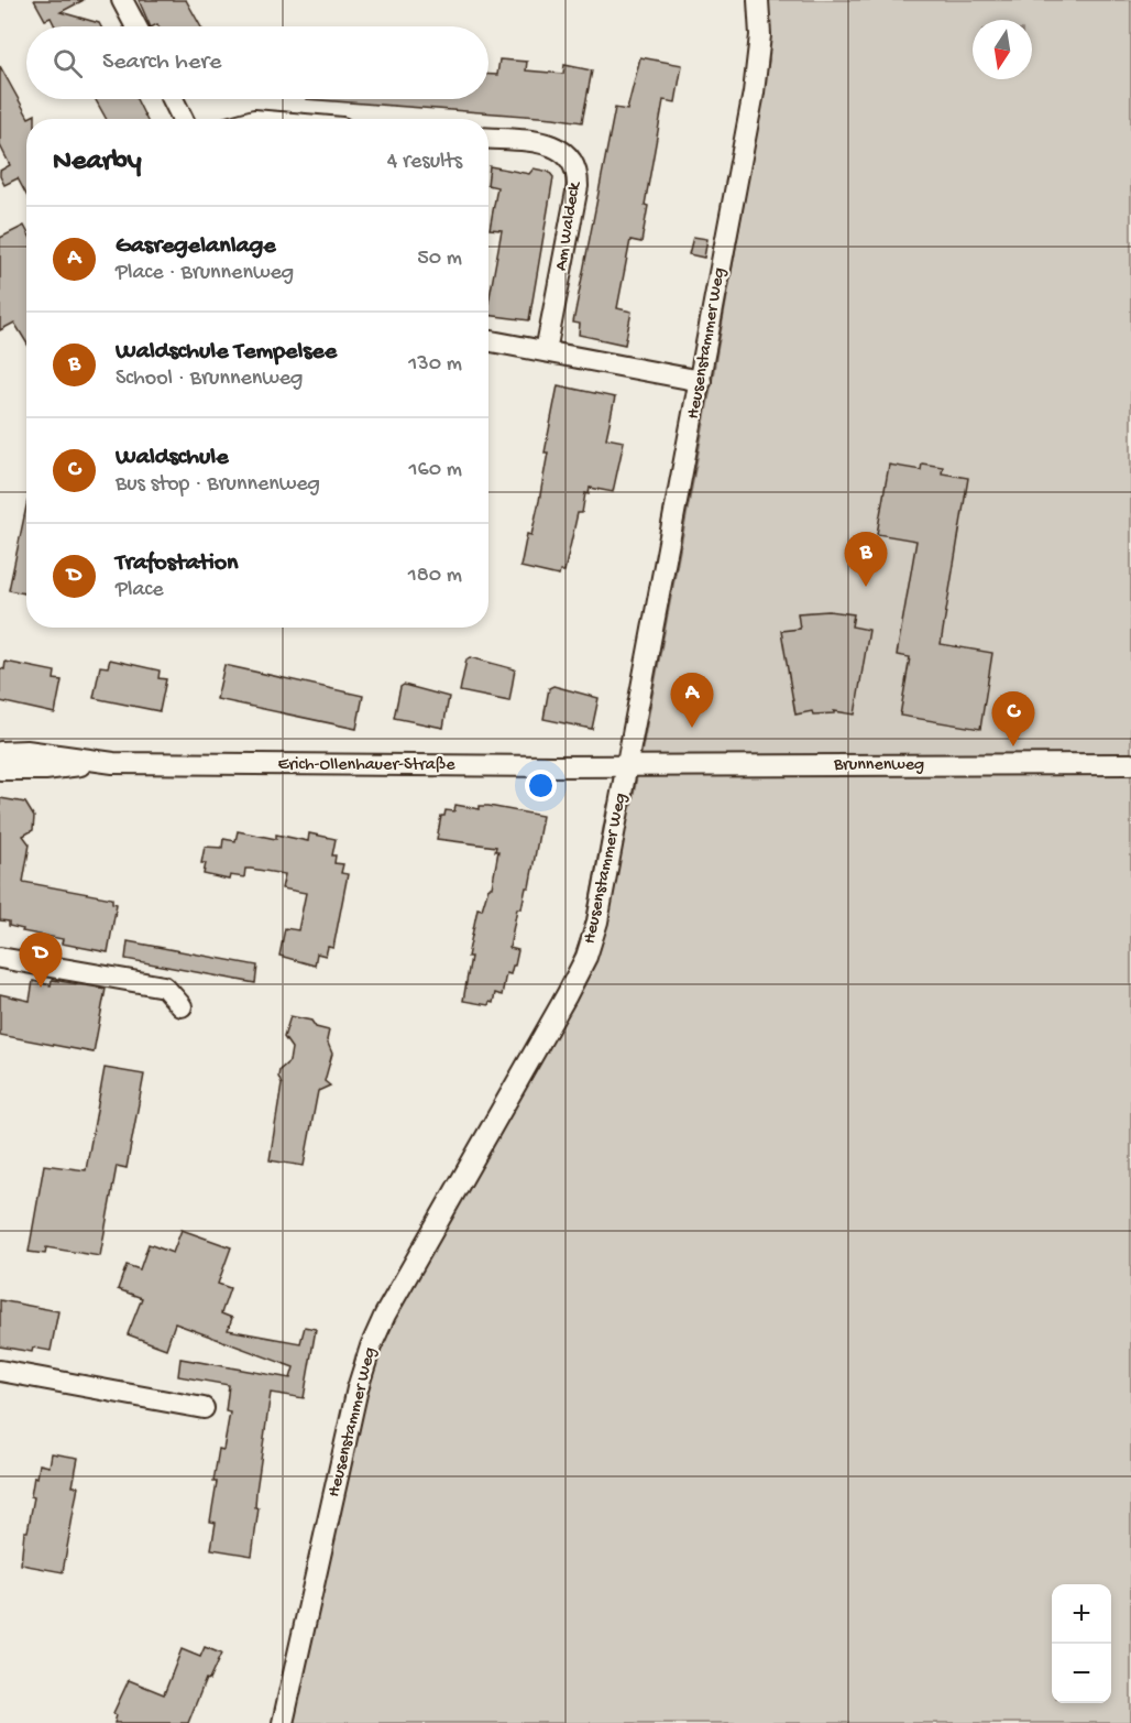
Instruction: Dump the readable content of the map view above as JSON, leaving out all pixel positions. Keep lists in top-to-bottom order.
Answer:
{
  "streets": {
    "street": [
      "Am Waldeck",
      "Heusenstammer Weg",
      "Erich-Ollenhauer-Straße",
      "Brunnenweg"
    ]
  },
  "crossings": [
    ["Heusenstammer Weg", "Erich-Ollenhauer-Straße"],
    ["Heusenstammer Weg", "Brunnenweg"],
    ["Erich-Ollenhauer-Straße", "Brunnenweg"]
  ],
  "north": "bottom",
  "page": {
    "search": "Search here",
    "heading": ["Nearby", "4 results"],
    "list": [
      {
        "mark": "A",
        "name": "Gasregelanlage",
        "note": "Place · Brunnenweg",
        "value": "50 m"
      },
      {
        "mark": "B",
        "name": "Waldschule Tempelsee",
        "note": "School · Brunnenweg",
        "value": "130 m"
      },
      {
        "mark": "C",
        "name": "Waldschule",
        "note": "Bus stop · Brunnenweg",
        "value": "160 m"
      },
      {
        "mark": "D",
        "name": "Trafostation",
        "note": "Place",
        "value": "180 m"
      }
    ],
    "pins": [
      "B",
      "A",
      "C",
      "D"
    ],
    "map_buttons": ["+", "−"]
  }
}
